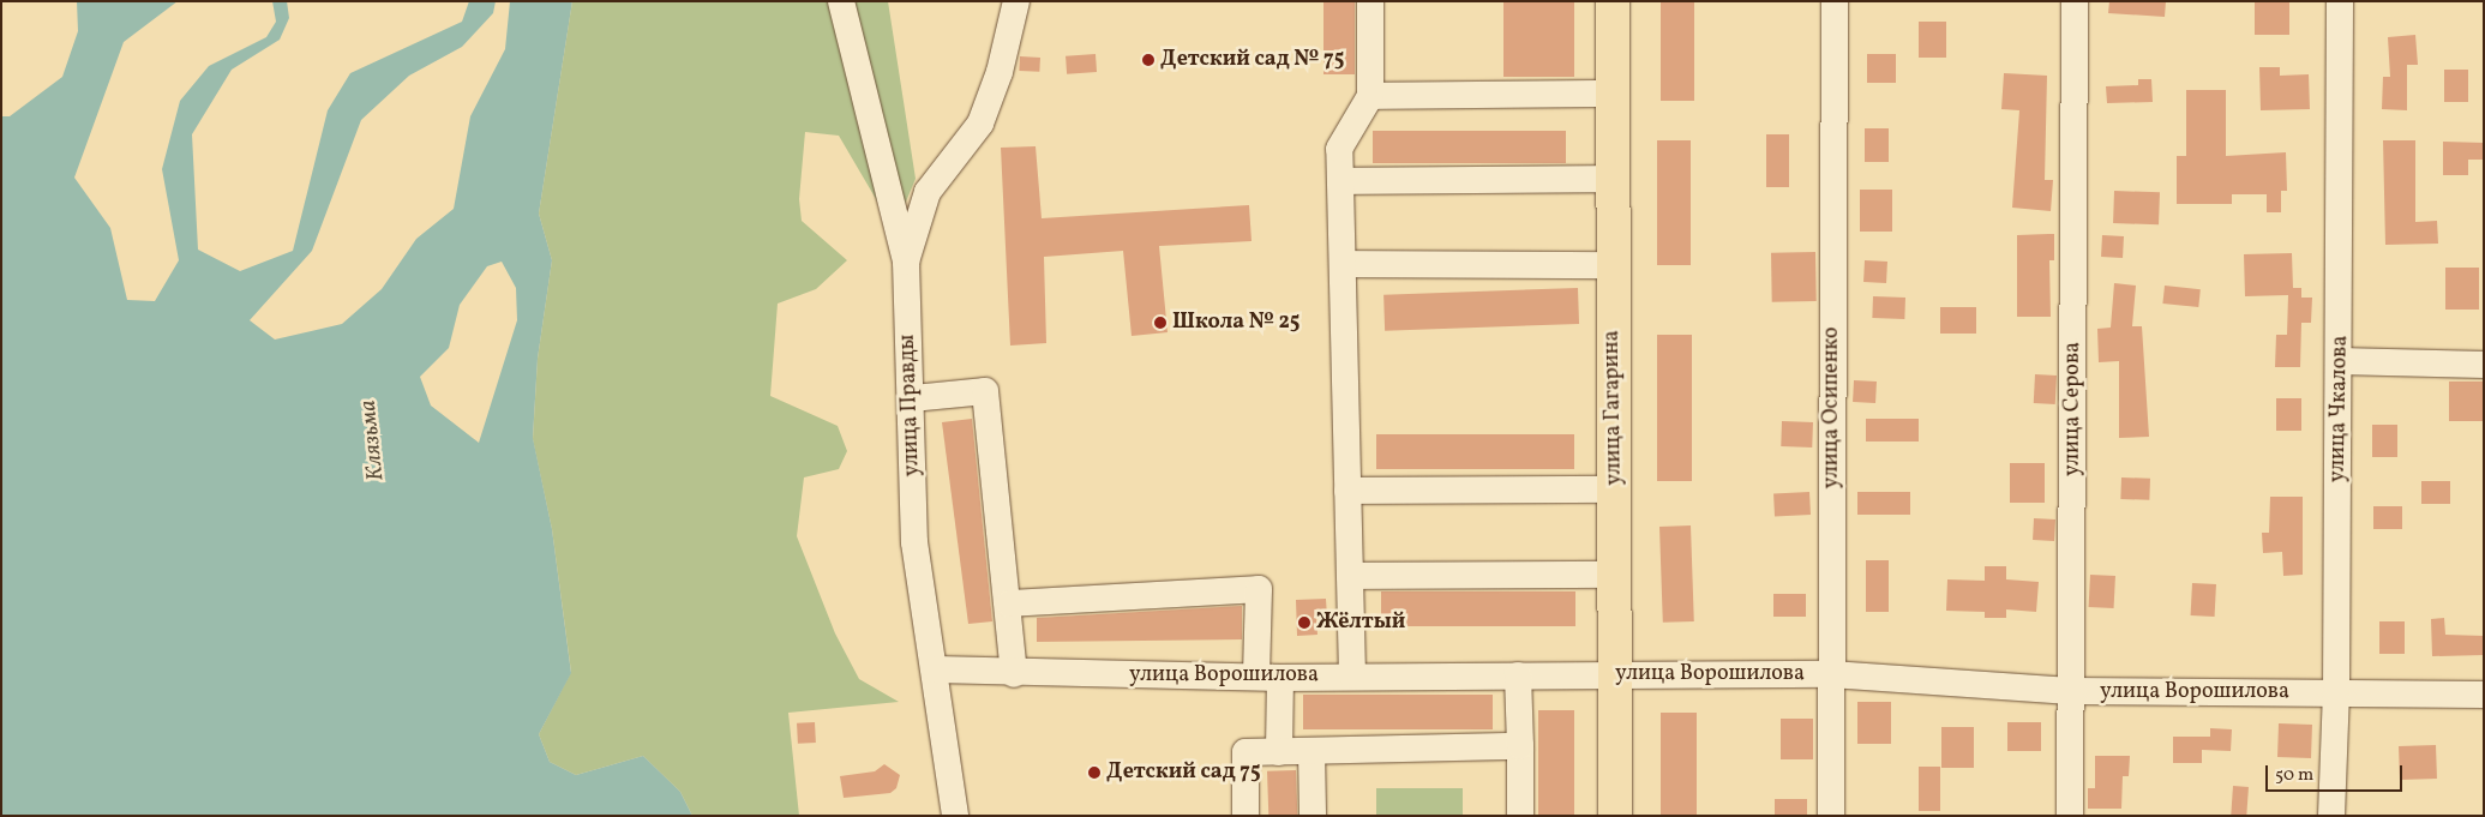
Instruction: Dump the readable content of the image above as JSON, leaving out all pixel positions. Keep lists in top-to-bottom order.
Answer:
{
  "streets": {
    "main road": ["улица Гагарина"],
    "street": [
      "улица Правды",
      "улица Осипенко",
      "улица Серова",
      "улица Чкалова",
      "улица Ворошилова"
    ]
  },
  "crossings": [
    ["улица Правды", "улица Ворошилова"],
    ["улица Гагарина", "улица Ворошилова"],
    ["улица Осипенко", "улица Ворошилова"],
    ["улица Серова", "улица Ворошилова"],
    ["улица Чкалова", "улица Ворошилова"]
  ],
  "water": ["Клязьма"],
  "places": [
    "Детский сад № 75",
    "Школа № 25",
    "Жёлтый",
    "Детский сад 75"
  ],
  "scale_bar": "50 m"
}
